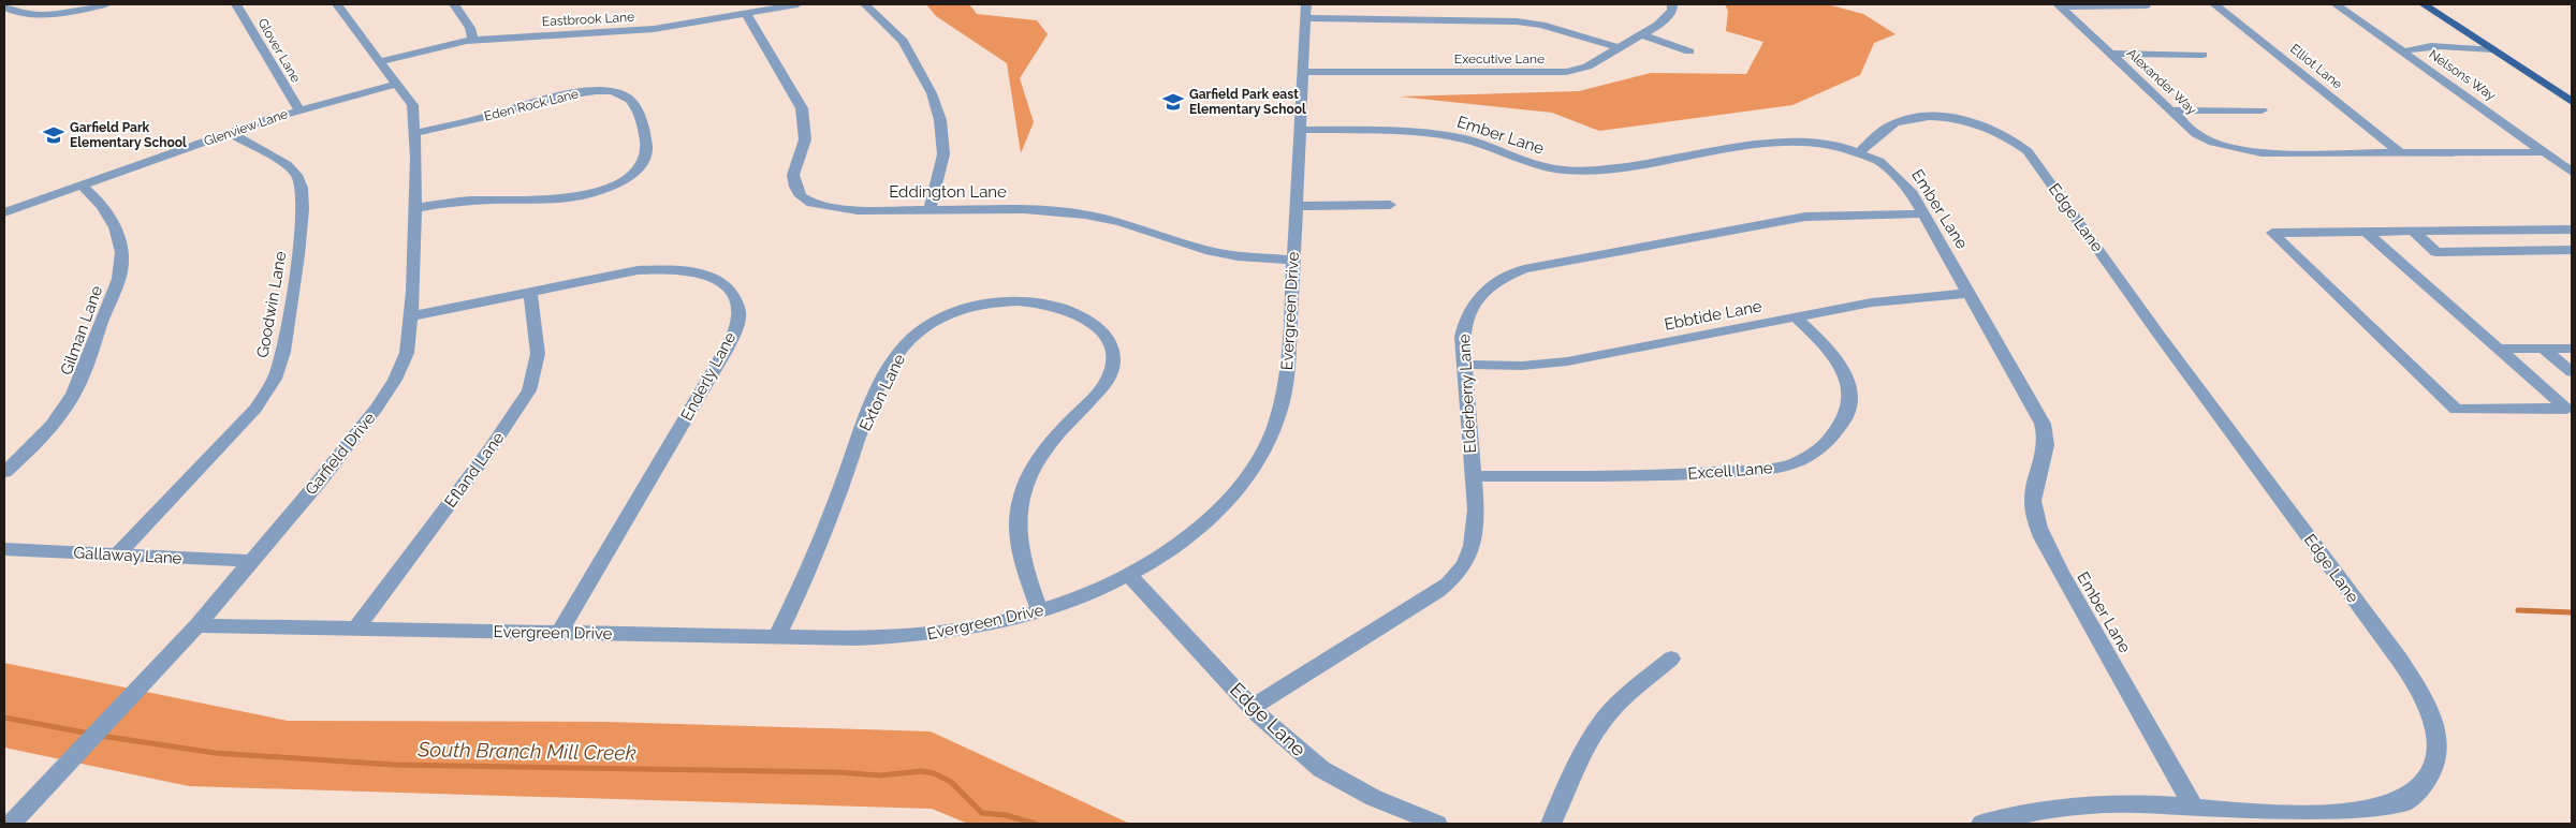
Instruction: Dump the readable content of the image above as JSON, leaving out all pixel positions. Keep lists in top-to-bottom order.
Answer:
{
  "streets": {
    "street": [
      "Eastbrook Lane",
      "Glover Lane",
      "Executive Lane",
      "Elliot Lane",
      "Nelsons Way",
      "Alexander Way",
      "Eden Rock Lane",
      "Glenview Lane",
      "Ember Lane",
      "Eddington Lane",
      "Edge Lane",
      "Goodwin Lane",
      "Evergreen Drive",
      "Ebbtide Lane",
      "Gilman Lane",
      "Enderly Lane",
      "Exton Lane",
      "Elderberry Lane",
      "Garfield Drive",
      "Efland Lane",
      "Excell Lane",
      "Gallaway Lane"
    ]
  },
  "crossings": [
    ["Eastbrook Lane", "Eddington Lane"],
    ["Eastbrook Lane", "Garfield Drive"],
    ["Glover Lane", "Glenview Lane"],
    ["Executive Lane", "Evergreen Drive"],
    ["Elliot Lane", "Alexander Way"],
    ["Nelsons Way", "Alexander Way"],
    ["Eden Rock Lane", "Garfield Drive"],
    ["Glenview Lane", "Goodwin Lane"],
    ["Glenview Lane", "Gilman Lane"],
    ["Glenview Lane", "Garfield Drive"],
    ["Ember Lane", "Edge Lane"],
    ["Ember Lane", "Evergreen Drive"],
    ["Ember Lane", "Ebbtide Lane"],
    ["Ember Lane", "Elderberry Lane"],
    ["Eddington Lane", "Evergreen Drive"],
    ["Edge Lane", "Evergreen Drive"],
    ["Edge Lane", "Elderberry Lane"],
    ["Goodwin Lane", "Gallaway Lane"],
    ["Evergreen Drive", "Enderly Lane"],
    ["Evergreen Drive", "Exton Lane"],
    ["Evergreen Drive", "Garfield Drive"],
    ["Evergreen Drive", "Efland Lane"],
    ["Ebbtide Lane", "Elderberry Lane"],
    ["Ebbtide Lane", "Excell Lane"],
    ["Enderly Lane", "Garfield Drive"],
    ["Enderly Lane", "Efland Lane"],
    ["Elderberry Lane", "Excell Lane"],
    ["Garfield Drive", "Gallaway Lane"]
  ],
  "water": ["South Branch Mill Creek"],
  "places": {
    "school or university": ["Garfield Park east Elementary School", "Garfield Park Elementary School"]
  }
}
